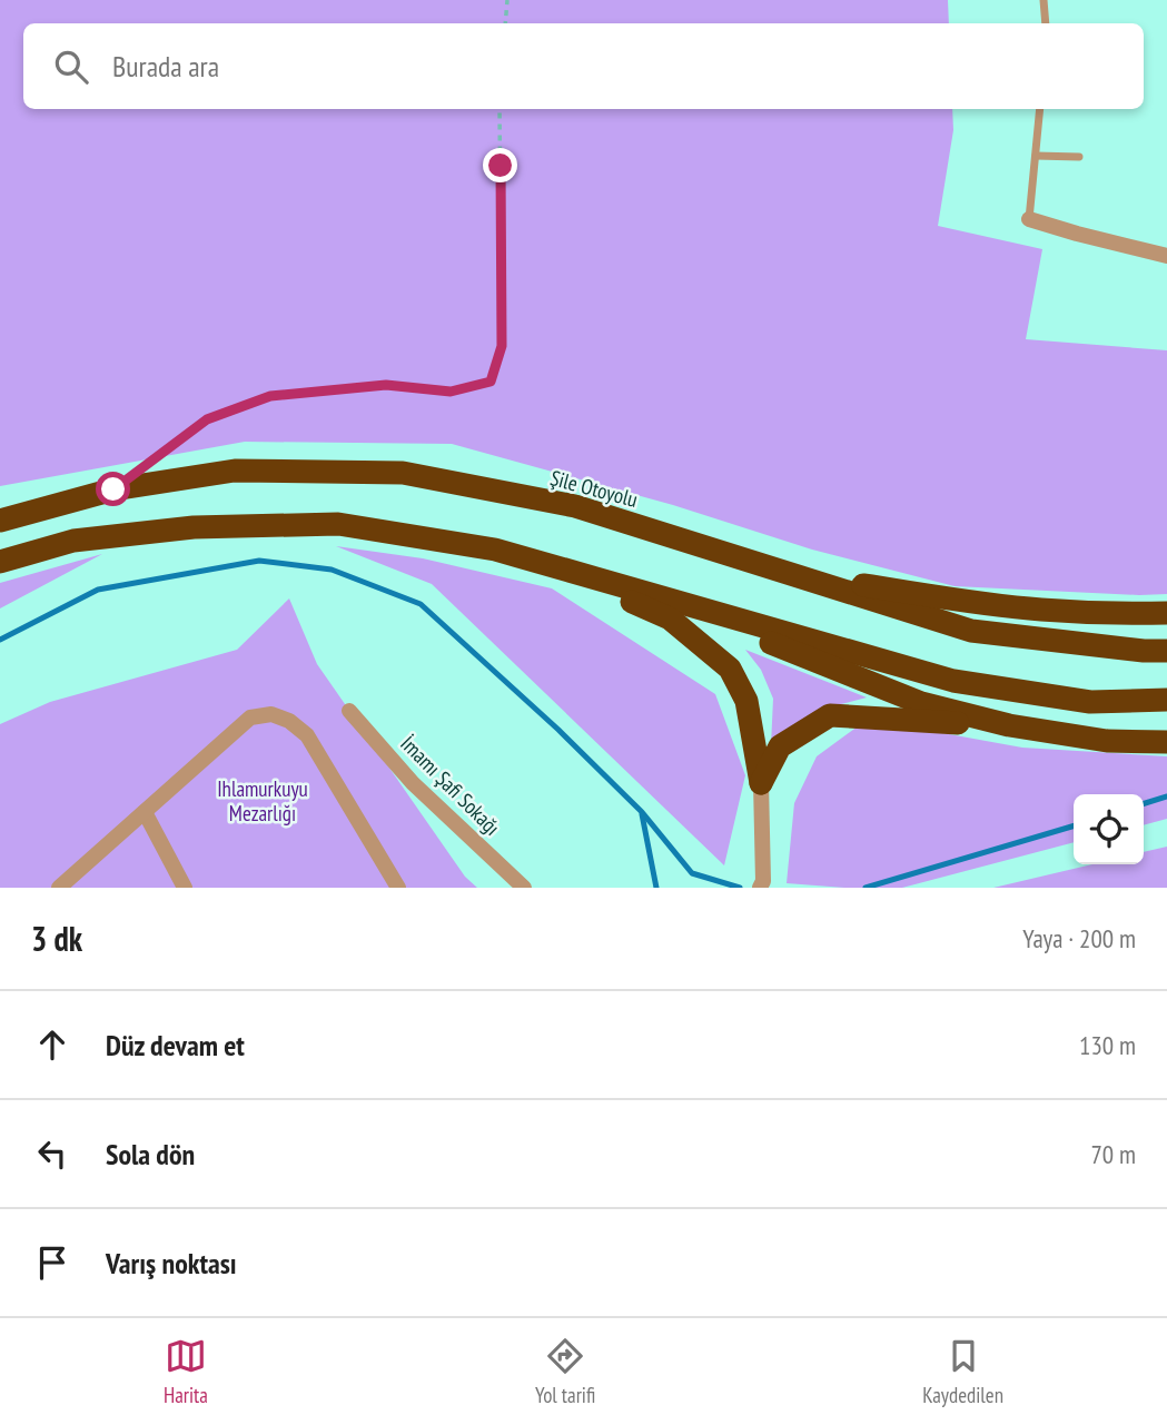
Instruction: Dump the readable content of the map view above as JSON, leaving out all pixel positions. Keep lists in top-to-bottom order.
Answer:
{
  "streets": {
    "highway": ["Şile Otoyolu"],
    "street": ["İmamı Şafi Sokağı"]
  },
  "parks": ["Ihlamurkuyu Mezarlığı"],
  "page": {
    "search": "Burada ara",
    "heading": ["3 dk", "Yaya · 200 m"],
    "list": [
      ["Düz devam et", "130 m"],
      ["Sola dön", "70 m"],
      "Varış noktası"
    ],
    "nav": ["Harita", "Yol tarifi", "Kaydedilen"]
  }
}
